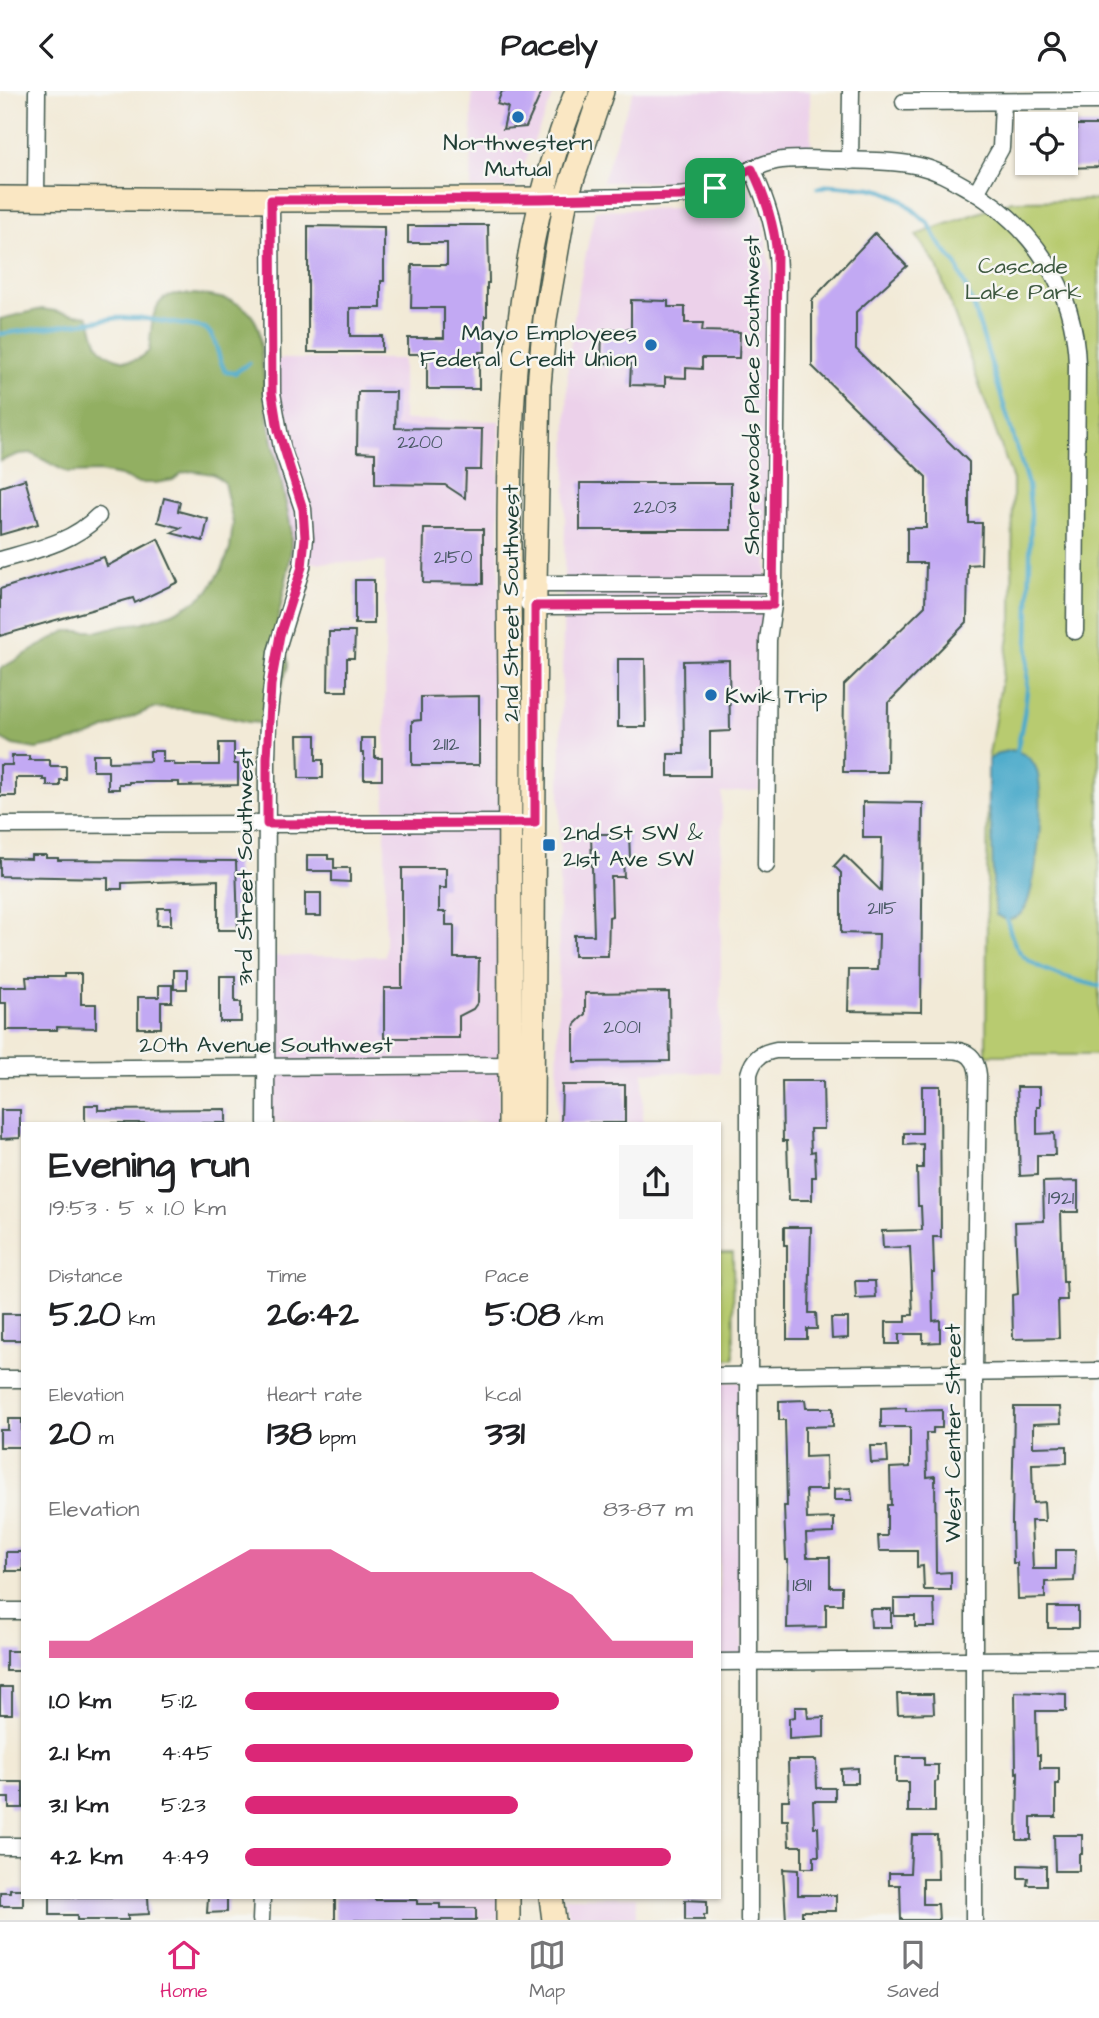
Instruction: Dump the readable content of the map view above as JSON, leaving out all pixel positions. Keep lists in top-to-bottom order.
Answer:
{
  "streets": {
    "main road": ["2nd Street Southwest"],
    "street": [
      "Shorewoods Place Southwest",
      "3rd Street Southwest",
      "20th Avenue Southwest",
      "West Center Street"
    ]
  },
  "crossings": [
    ["Shorewoods Place Southwest", "2nd Street Southwest"],
    ["2nd Street Southwest", "20th Avenue Southwest"],
    ["3rd Street Southwest", "20th Avenue Southwest"]
  ],
  "parks": ["Cascade Lake Park"],
  "places": {
    "other": ["Northwestern Mutual", "Mayo Employees Federal Credit Union", "Kwik Trip"],
    "transit": ["2nd St SW & 21st Ave SW"]
  },
  "house_numbers": [
    "2200",
    "2203",
    "2150",
    "2112",
    "2115",
    "2001",
    "1921",
    "1811"
  ],
  "page": {
    "header": "Pacely",
    "heading": ["Evening run", "19:53 · 5 × 1.0 km"],
    "stats": [
      ["Distance", "5.20 km"],
      ["Time", "26:42"],
      ["Pace", "5:08 /km"],
      ["Elevation", "20 m"],
      ["Heart rate", "138 bpm"],
      ["kcal", "331"]
    ],
    "chart": ["Elevation", "83–87 m"],
    "list": [
      {
        "name": "1.0 km",
        "note": "5:12"
      },
      {
        "name": "2.1 km",
        "note": "4:45"
      },
      {
        "name": "3.1 km",
        "note": "5:23"
      },
      {
        "name": "4.2 km",
        "note": "4:49"
      }
    ],
    "tabs": ["Home", "Map", "Saved"]
  }
}
